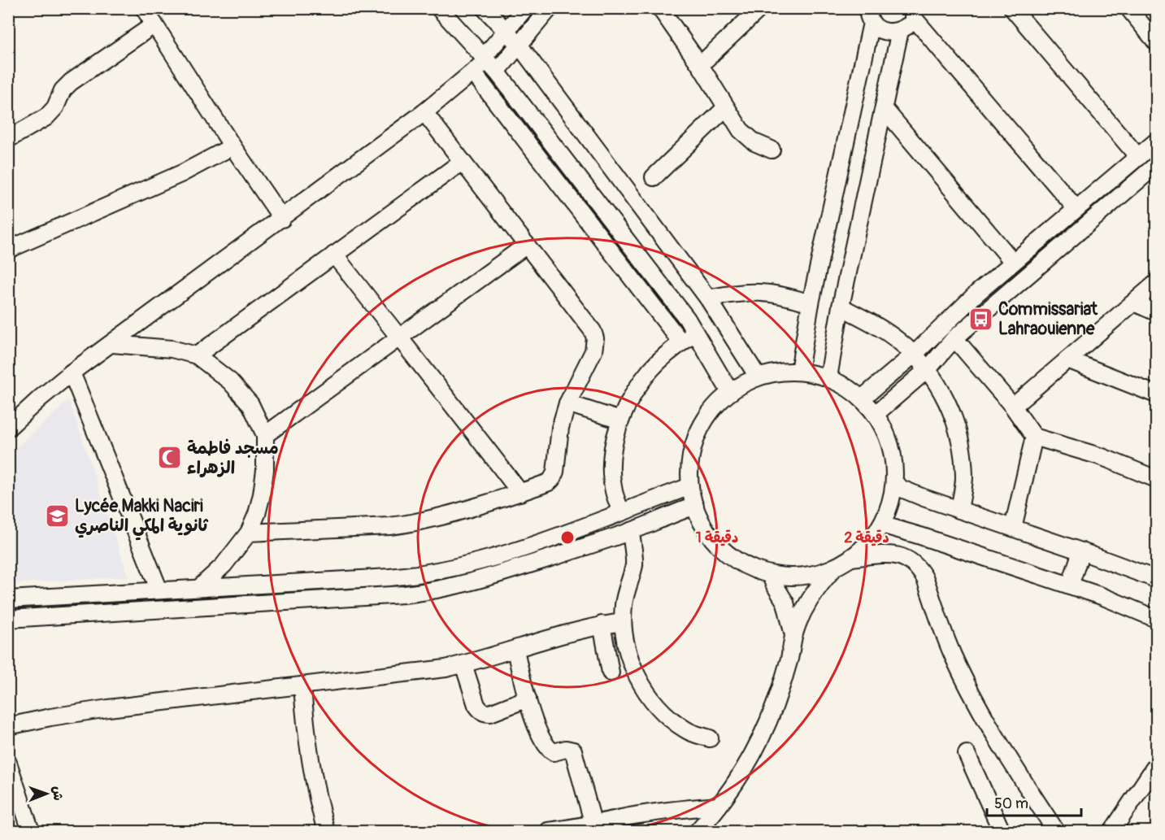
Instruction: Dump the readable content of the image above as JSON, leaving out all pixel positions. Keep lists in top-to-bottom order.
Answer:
{
  "places": {
    "bus stop": ["Commissariat Lahraouienne"],
    "mosque": ["مسجد فاطمة الزهراء"],
    "school or university": ["Lycée Makki Naciri ثانوية المكي الناصري"]
  },
  "scale_bar": "50 m",
  "north": "right",
  "rings": ["1 دقيقة", "2 دقيقة"]
}
